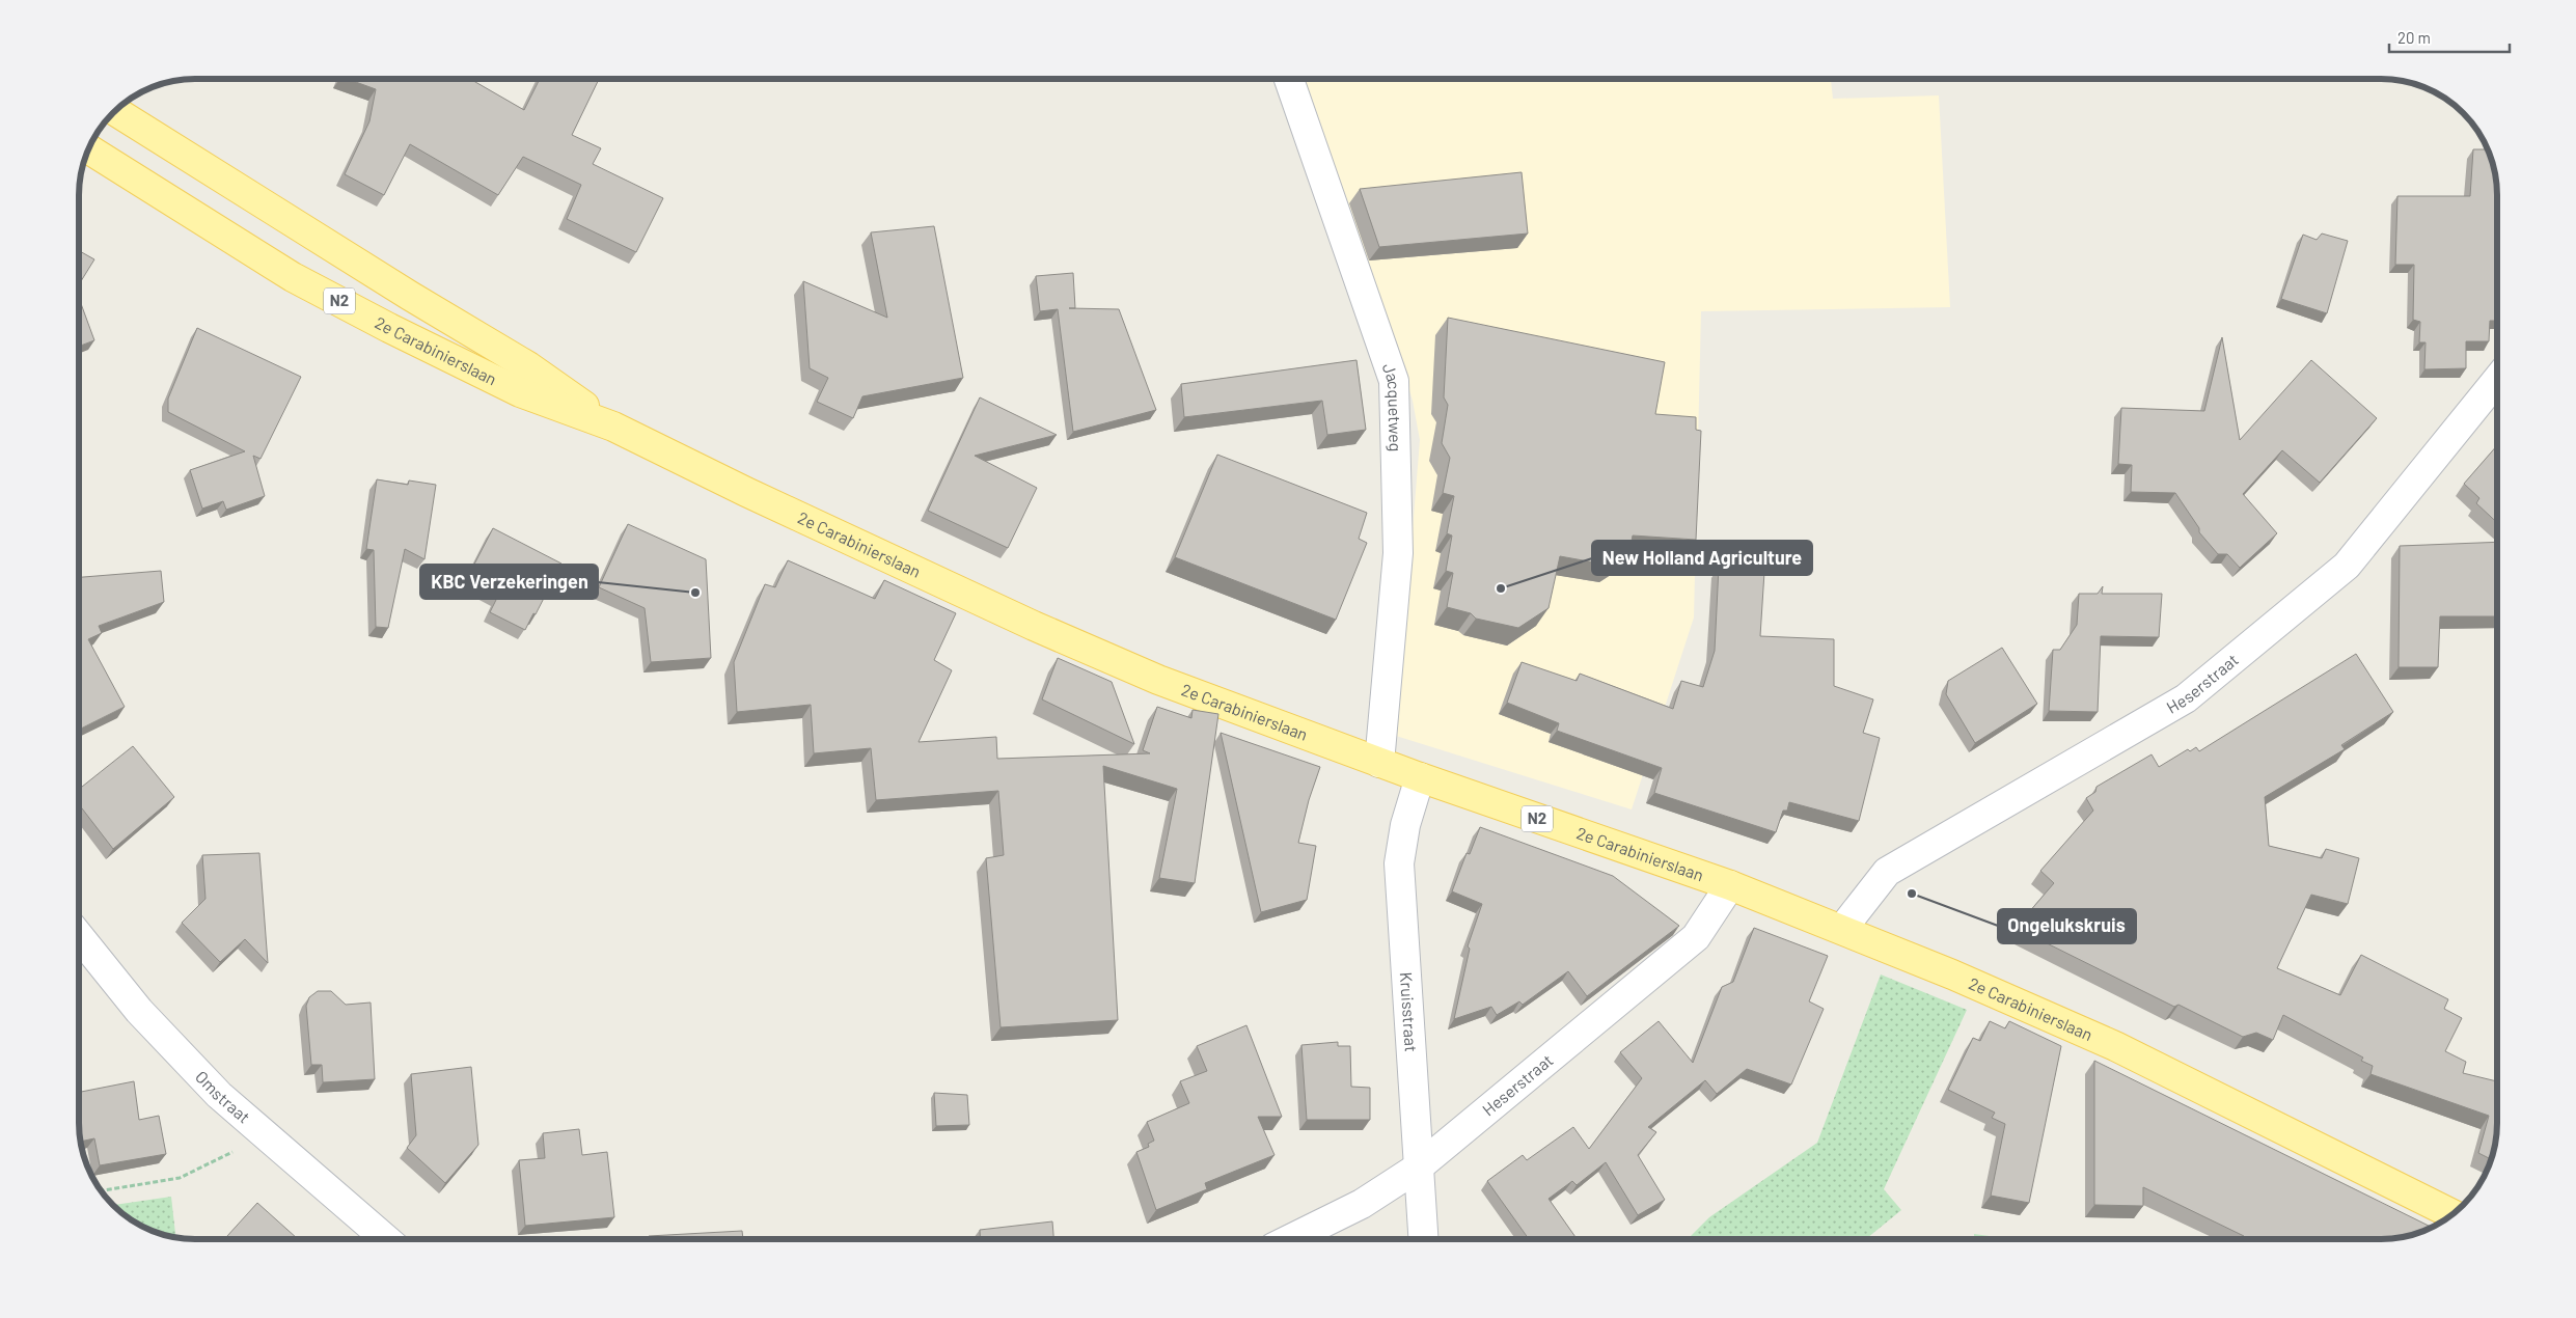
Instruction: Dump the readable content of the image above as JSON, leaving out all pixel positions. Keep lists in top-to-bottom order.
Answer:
{
  "streets": {
    "main road": ["N2", "2e Carabinierslaan"],
    "street": [
      "Jacquetweg",
      "Heserstraat",
      "Kruisstraat",
      "Omstraat"
    ]
  },
  "crossings": [
    ["2e Carabinierslaan", "Jacquetweg"],
    ["2e Carabinierslaan", "Heserstraat"],
    ["2e Carabinierslaan", "Kruisstraat"],
    ["Heserstraat", "Kruisstraat"]
  ],
  "places": ["New Holland Agriculture", "KBC Verzekeringen", "Ongelukskruis"],
  "scale_bar": "20 m"
}
